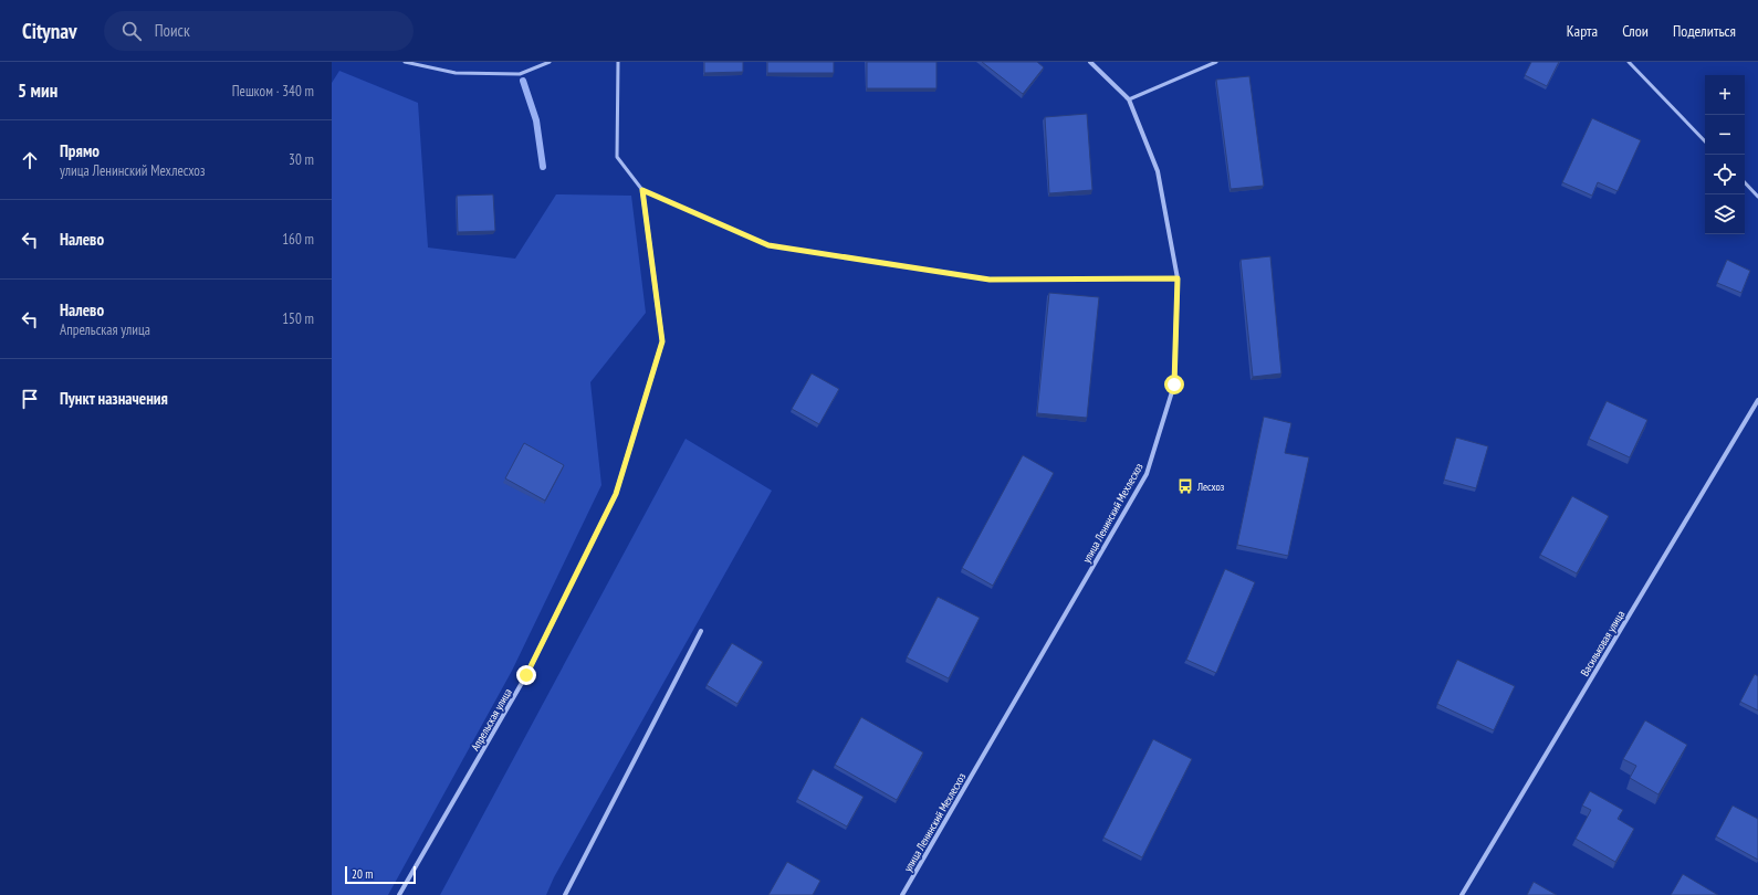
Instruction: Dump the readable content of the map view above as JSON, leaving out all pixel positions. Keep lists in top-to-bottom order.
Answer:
{
  "streets": {
    "street": ["улица Ленинский Мехлесхоз", "Васильковая улица", "Апрельская улица"]
  },
  "places": {
    "bus stop": ["Лесхоз"]
  },
  "scale_bar": "20 m",
  "page": {
    "header": "Citynav",
    "search": "Поиск",
    "nav": ["Карта", "Слои", "Поделиться"],
    "heading": ["5 мин", "Пешком · 340 m"],
    "map_buttons": ["+", "−"],
    "list": [
      ["Прямо", "улица Ленинский Мехлесхоз", "30 m"],
      ["Налево", "160 m"],
      ["Налево", "Апрельская улица", "150 m"],
      "Пункт назначения"
    ],
    "scale": "20 m"
  }
}
